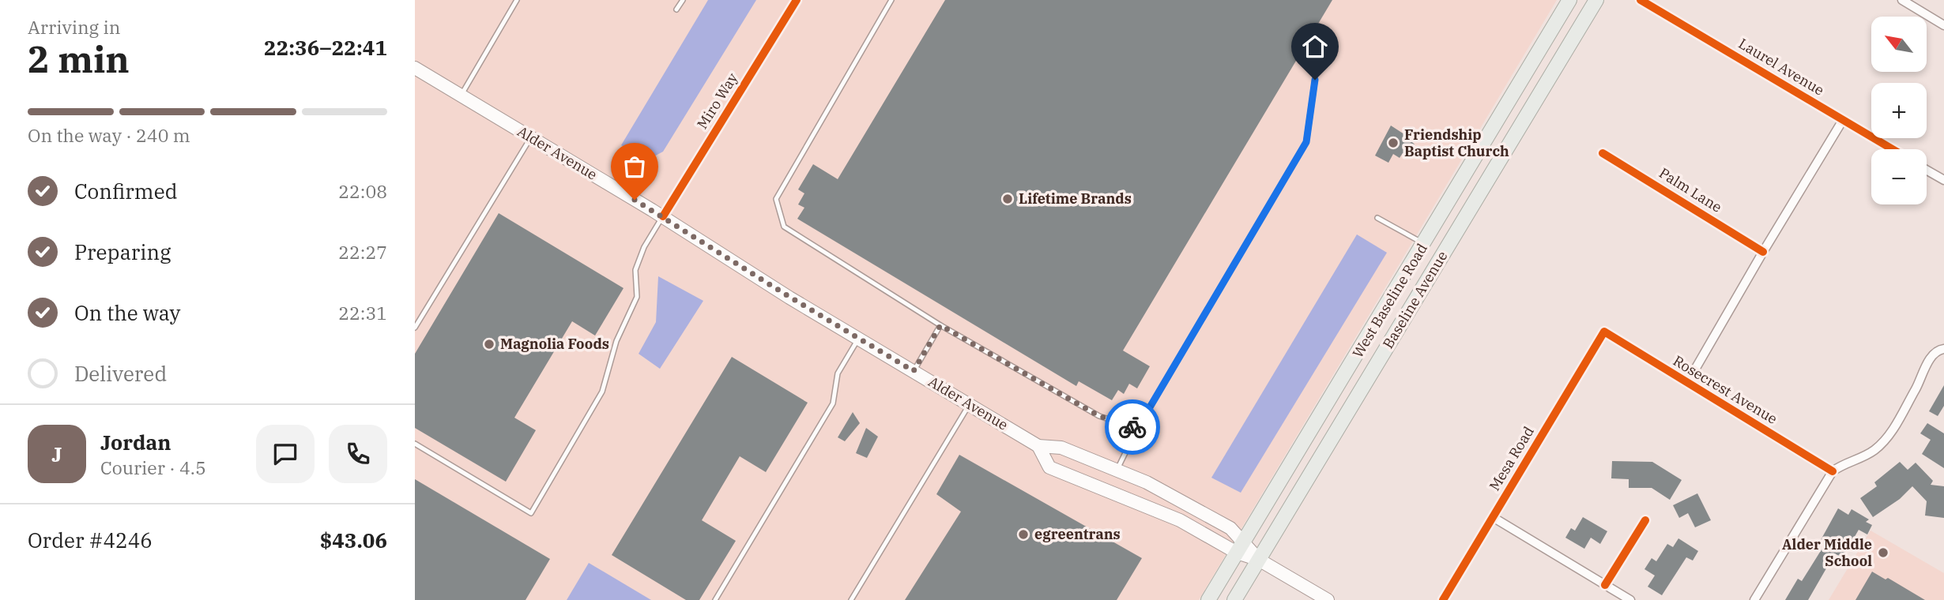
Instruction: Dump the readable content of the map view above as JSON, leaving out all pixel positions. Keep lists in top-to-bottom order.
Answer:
{
  "streets": {
    "main road": ["Alder Avenue", "Baseline Avenue", "West Baseline Road"],
    "street": [
      "Laurel Avenue",
      "Miro Way",
      "Palm Lane",
      "Rosecrest Avenue",
      "Mesa Road"
    ]
  },
  "crossings": [
    ["Miro Way", "Alder Avenue"],
    ["Alder Avenue", "Baseline Avenue"],
    ["Alder Avenue", "West Baseline Road"],
    ["Rosecrest Avenue", "Mesa Road"]
  ],
  "places": [
    "Friendship Baptist Church",
    "Lifetime Brands",
    "Magnolia Foods",
    "egreentrans",
    "Alder Middle School"
  ],
  "north": "top left",
  "page": {
    "heading": ["2 min", "Arriving in", "22:36–22:41"],
    "panel": [
      "Jordan",
      "Courier · 4.5",
      "Order #4246",
      "$43.06"
    ],
    "map_buttons": ["+", "−"],
    "bar": "On the way · 240 m",
    "list": [
      ["Confirmed", "22:08"],
      ["Preparing", "22:27"],
      ["On the way", "22:31"],
      "Delivered"
    ],
    "round": "J"
  }
}
